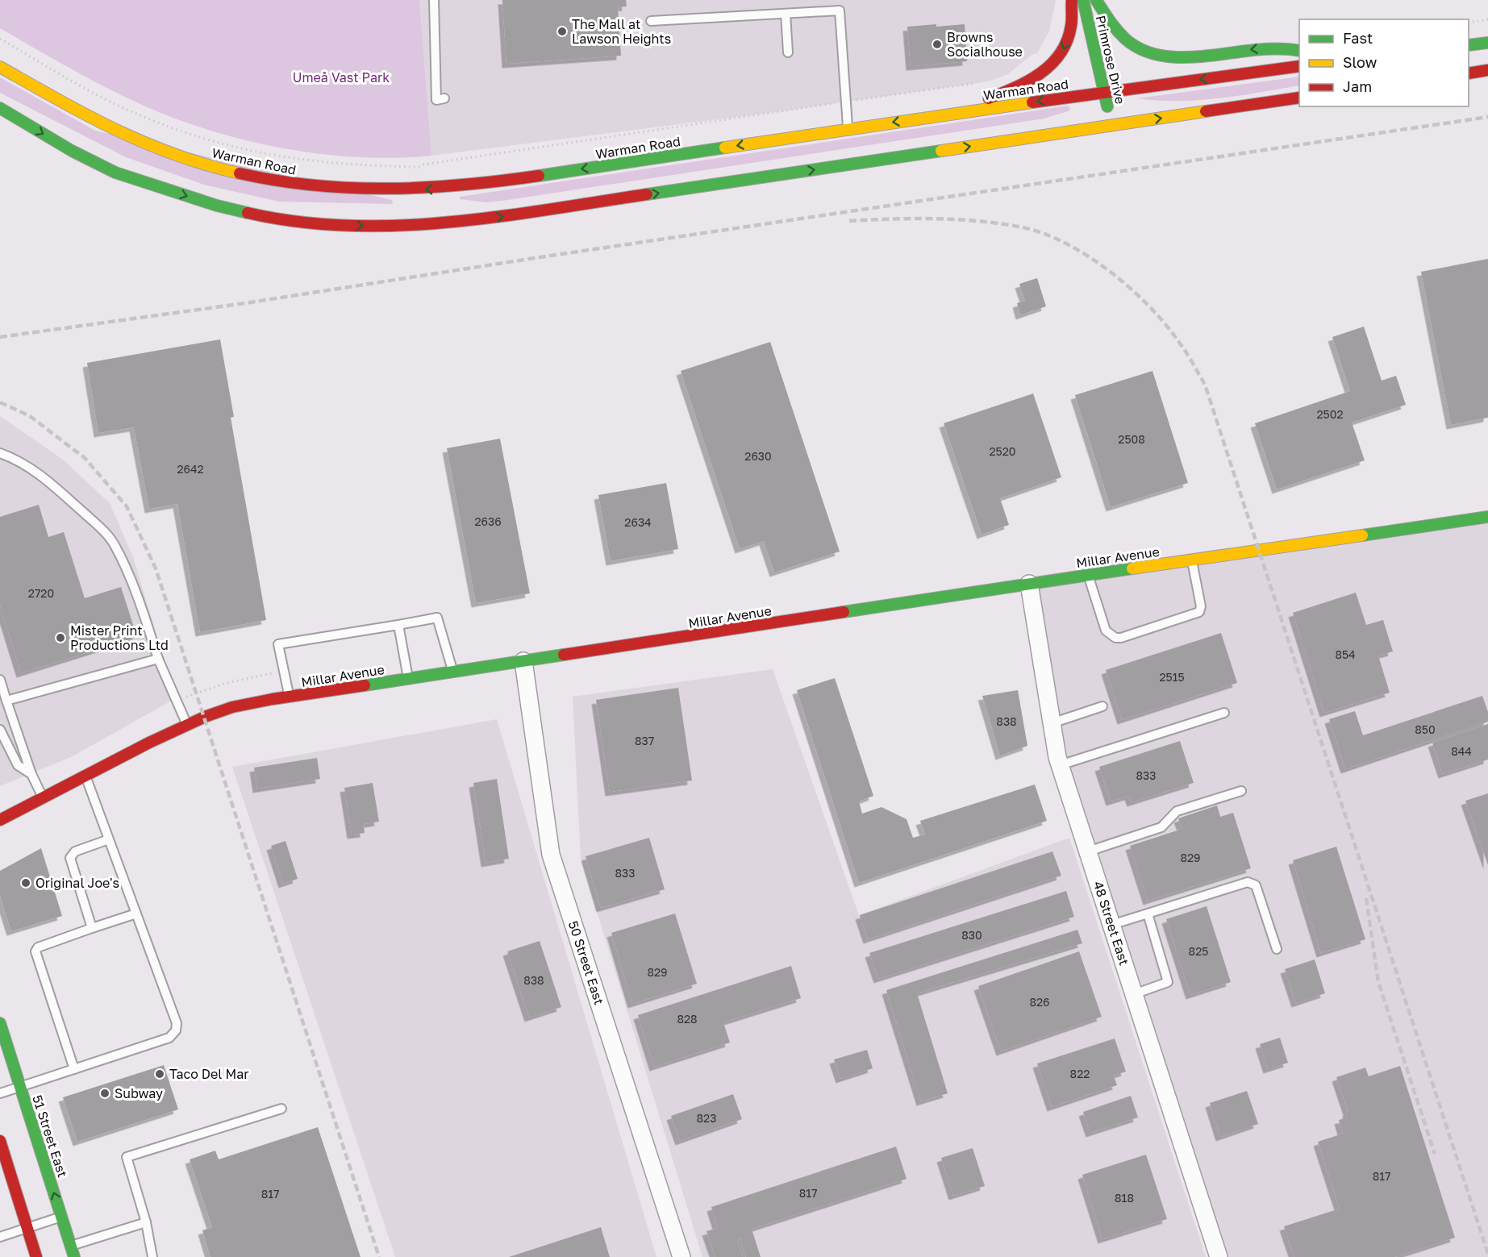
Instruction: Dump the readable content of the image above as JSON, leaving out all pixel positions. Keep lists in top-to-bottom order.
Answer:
{
  "streets": {
    "main road": [
      "Primrose Drive",
      "Warman Road",
      "Millar Avenue",
      "51 Street East"
    ],
    "street": ["48 Street East", "50 Street East"]
  },
  "crossings": [
    ["Primrose Drive", "Warman Road"],
    ["Millar Avenue", "48 Street East"],
    ["Millar Avenue", "50 Street East"]
  ],
  "parks": ["Umeå Vast Park"],
  "places": [
    "The Mall at Lawson Heights",
    "Browns Socialhouse",
    "Mister Print Productions Ltd",
    "Original Joe's",
    "Taco Del Mar",
    "Subway"
  ],
  "house_numbers": [
    "2502",
    "2508",
    "2520",
    "2630",
    "2642",
    "2636",
    "2634",
    "2720",
    "854",
    "2515",
    "838",
    "850",
    "837",
    "844",
    "833",
    "829",
    "833",
    "830",
    "825",
    "829",
    "838",
    "826",
    "828",
    "822",
    "823",
    "817",
    "817",
    "817",
    "818"
  ],
  "legend": ["Fast", "Slow", "Jam"]
}
